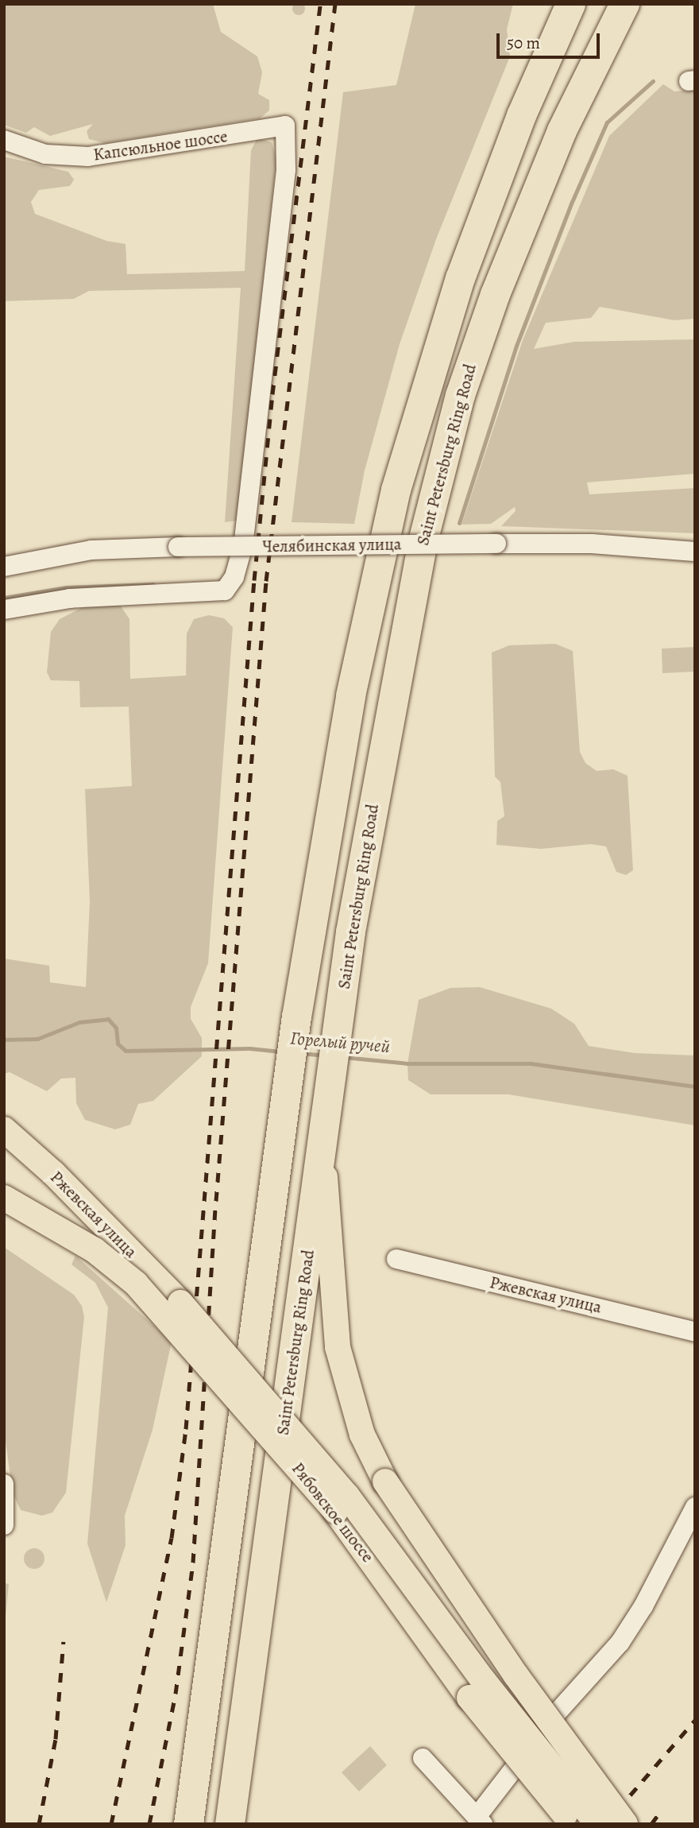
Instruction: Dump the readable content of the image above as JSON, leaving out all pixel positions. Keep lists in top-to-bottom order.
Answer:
{
  "streets": {
    "highway": ["Saint Petersburg Ring Road"],
    "main road": ["Ржевская улица", "Рябовское шоссе"],
    "street": ["Капсюльное шоссе", "Челябинская улица"]
  },
  "crossings": [
    ["Ржевская улица", "Рябовское шоссе"]
  ],
  "water": ["Горелый ручей"],
  "scale_bar": "50 m"
}
